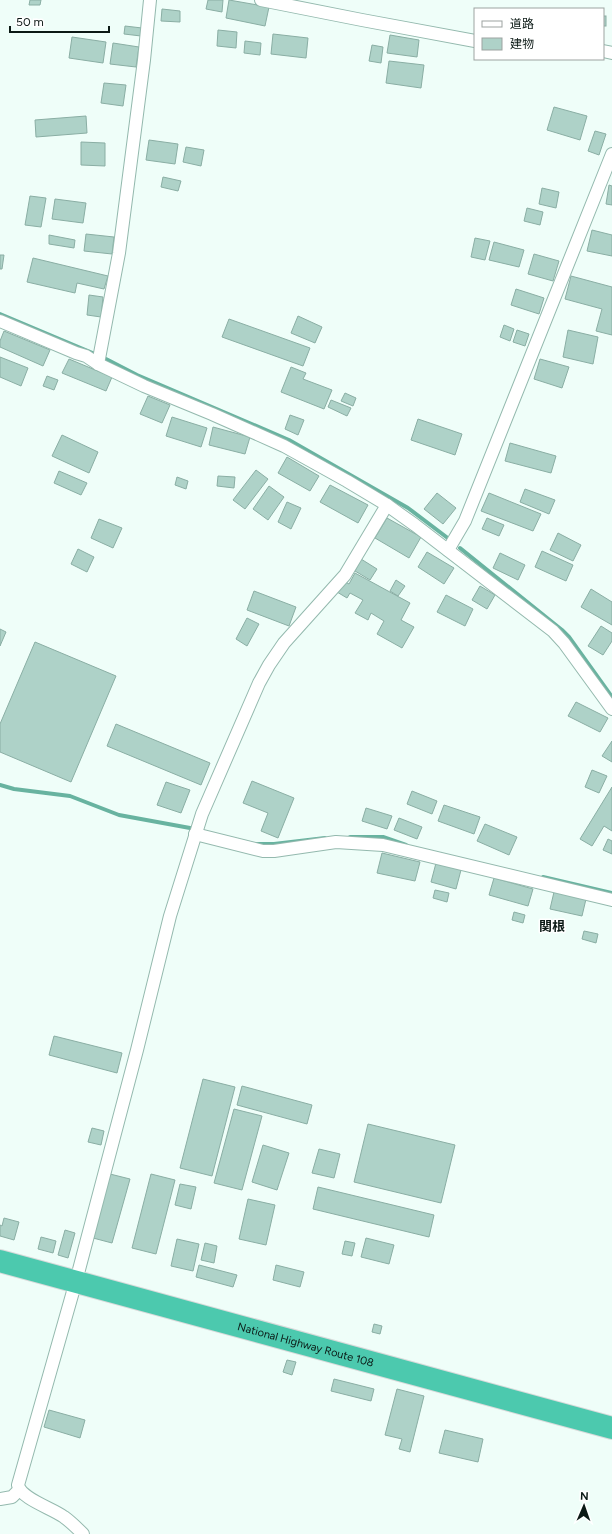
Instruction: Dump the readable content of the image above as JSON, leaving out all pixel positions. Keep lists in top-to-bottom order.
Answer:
{
  "streets": {
    "highway": ["National Highway Route 108"]
  },
  "districts": ["関根"],
  "legend": ["道路", "建物"],
  "scale_bar": "50 m",
  "north": "top"
}
